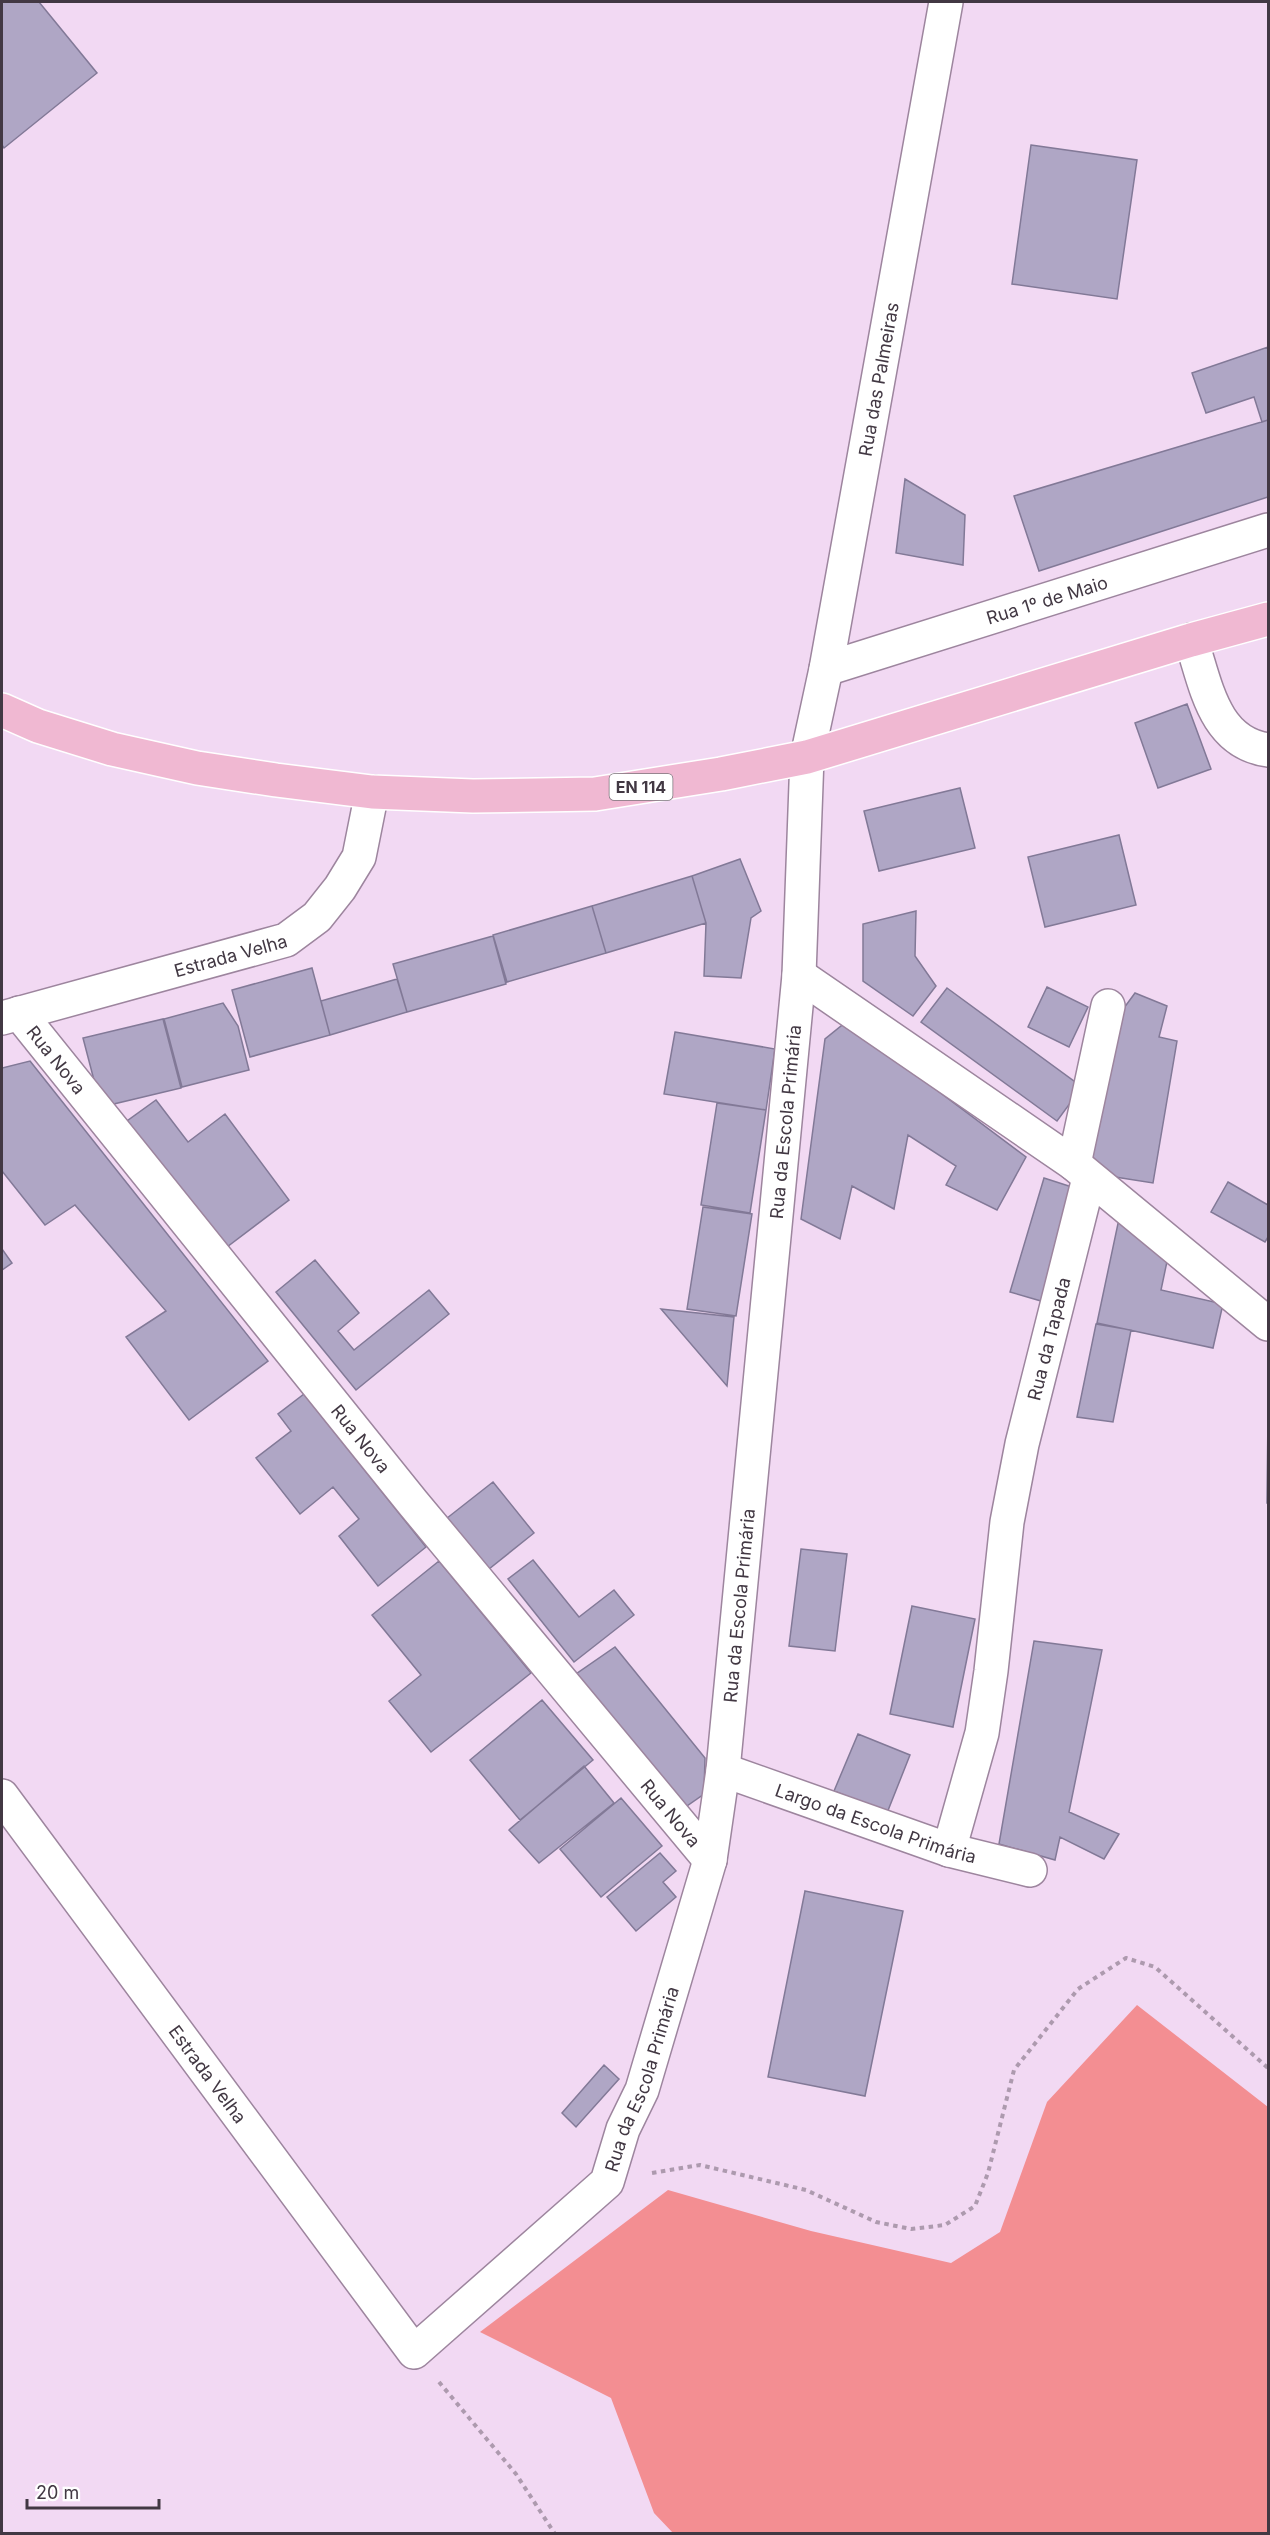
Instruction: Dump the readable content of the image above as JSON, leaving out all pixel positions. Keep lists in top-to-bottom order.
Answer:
{
  "streets": {
    "main road": ["EN 114"],
    "street": [
      "Rua das Palmeiras",
      "Rua 1º de Maio",
      "Estrada Velha",
      "Rua Nova",
      "Rua da Escola Primária",
      "Rua da Tapada",
      "Largo da Escola Primária"
    ]
  },
  "crossings": [
    ["Rua das Palmeiras", "Rua 1º de Maio"],
    ["Rua das Palmeiras", "EN 114"],
    ["Rua das Palmeiras", "Rua da Escola Primária"],
    ["EN 114", "Estrada Velha"],
    ["EN 114", "Rua da Escola Primária"],
    ["Estrada Velha", "Rua Nova"],
    ["Estrada Velha", "Rua da Escola Primária"],
    ["Rua Nova", "Rua da Escola Primária"],
    ["Rua da Escola Primária", "Largo da Escola Primária"],
    ["Rua da Tapada", "Largo da Escola Primária"]
  ],
  "scale_bar": "20 m"
}
